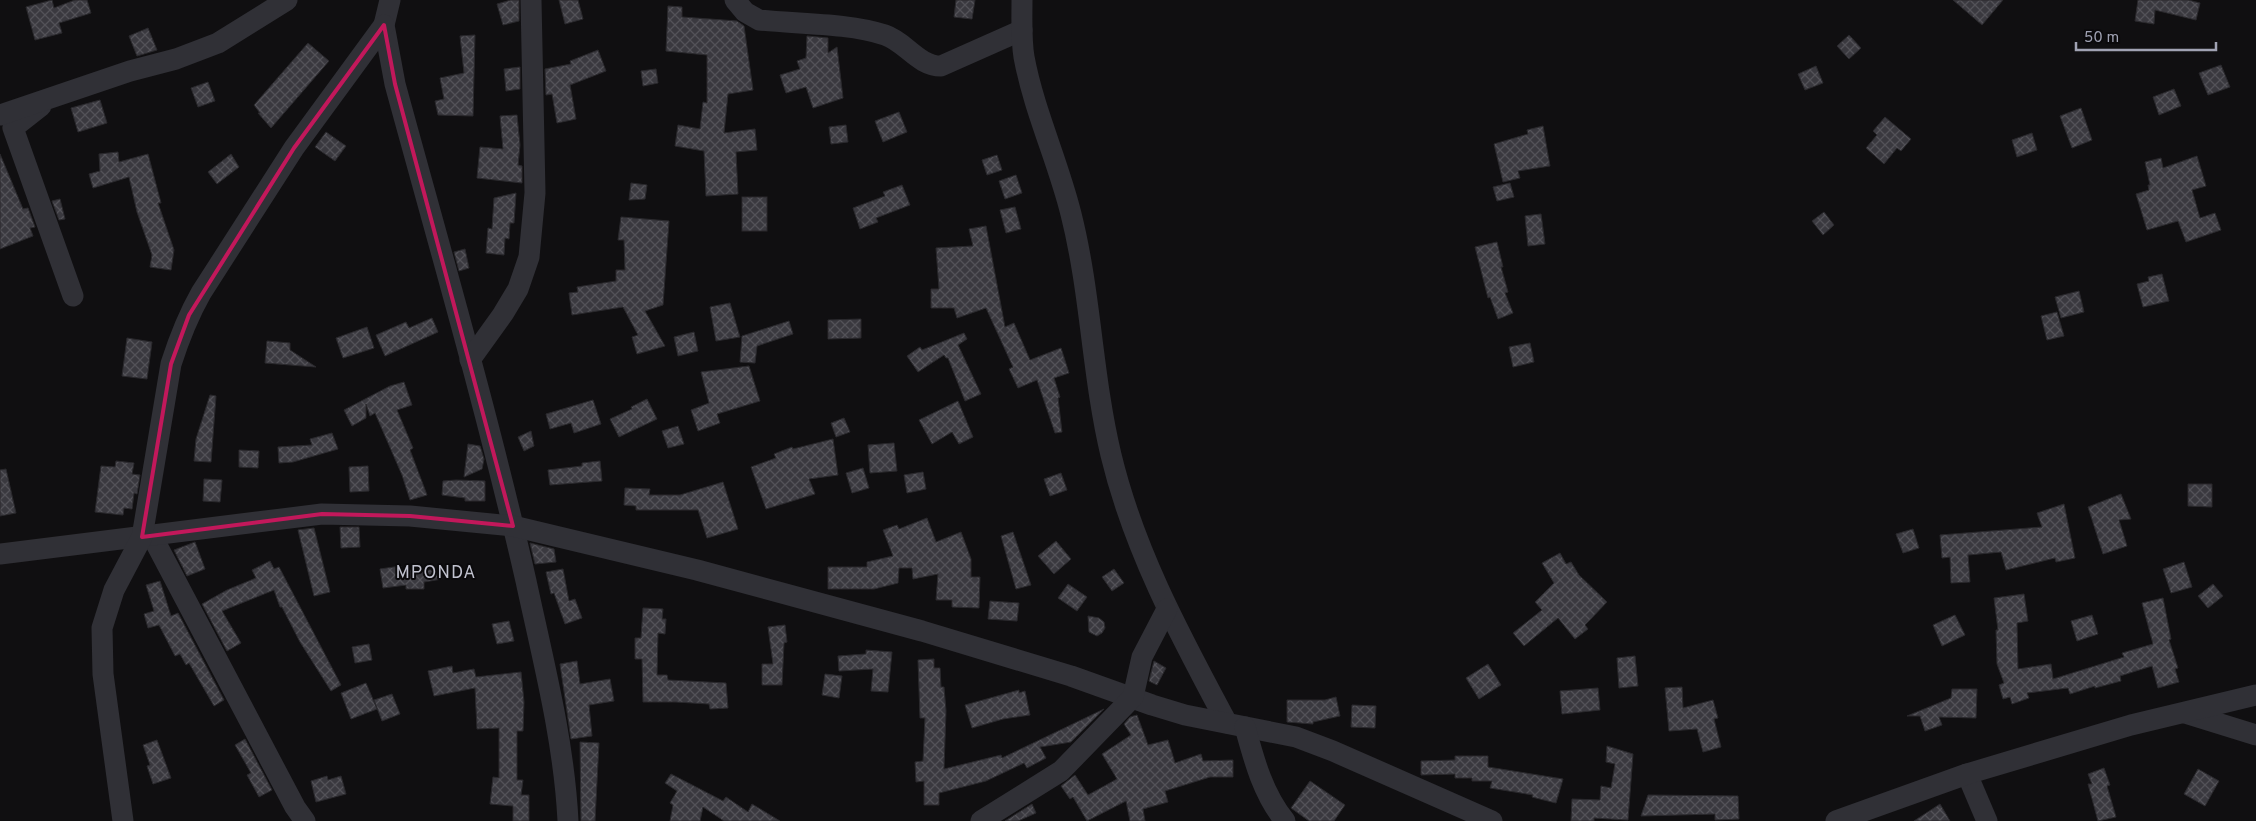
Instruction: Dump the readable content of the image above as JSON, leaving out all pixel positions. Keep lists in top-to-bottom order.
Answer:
{
  "districts": ["MPONDA"],
  "scale_bar": "50 m"
}
